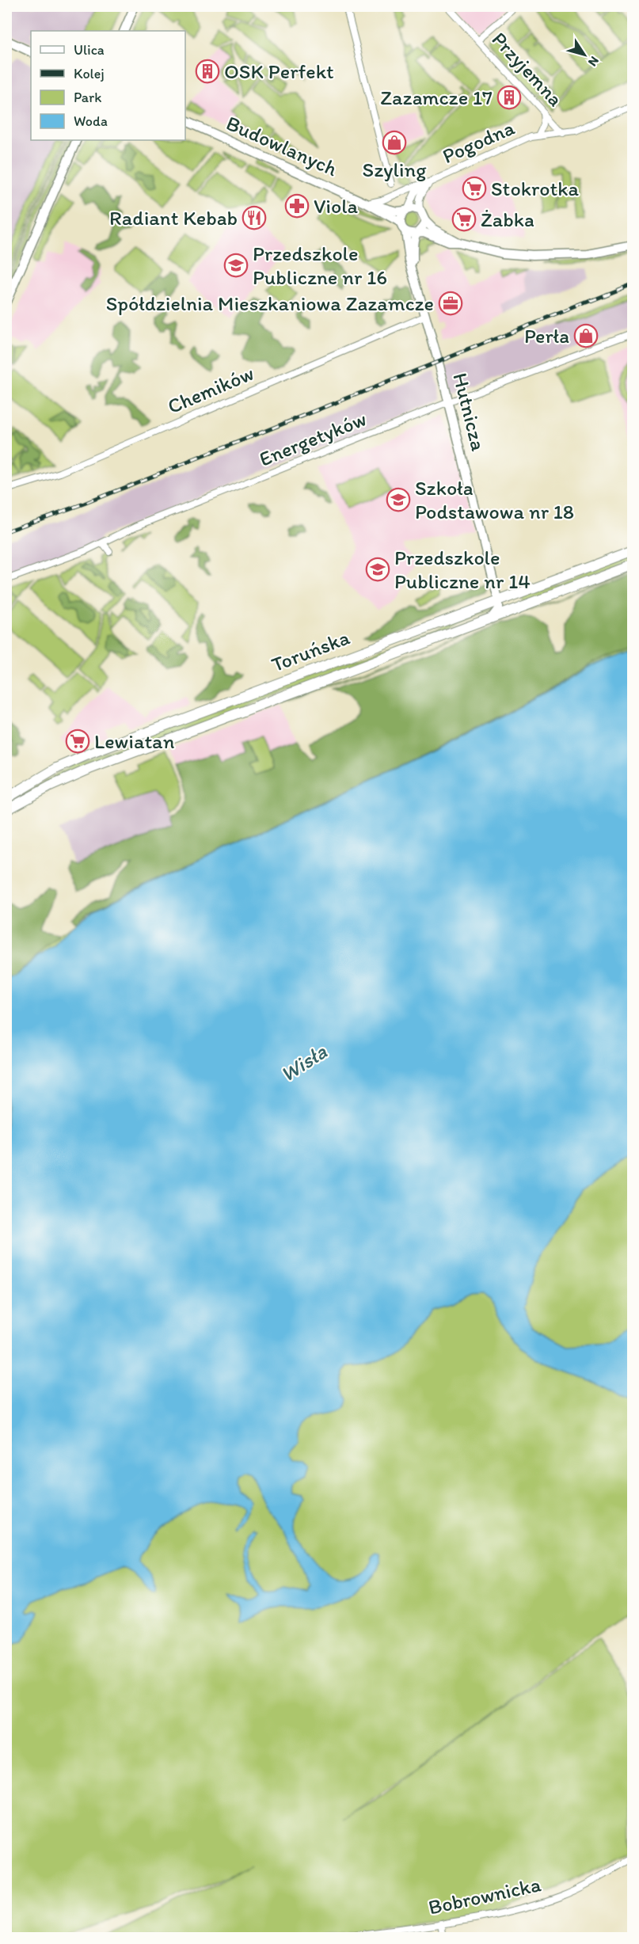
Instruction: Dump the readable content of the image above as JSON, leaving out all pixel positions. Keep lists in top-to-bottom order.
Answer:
{
  "streets": {
    "main road": ["Toruńska"],
    "street": [
      "Przyjemna",
      "Pogodna",
      "Budowlanych",
      "Chemików",
      "Hutnicza",
      "Energetyków",
      "Bobrownicka"
    ]
  },
  "crossings": [
    ["Przyjemna", "Pogodna"],
    ["Pogodna", "Budowlanych"],
    ["Pogodna", "Hutnicza"],
    ["Budowlanych", "Hutnicza"],
    ["Chemików", "Hutnicza"],
    ["Hutnicza", "Energetyków"],
    ["Hutnicza", "Toruńska"]
  ],
  "water": ["Wisła"],
  "places": {
    "building": ["OSK Perfekt", "Zazamcze 17"],
    "shop": ["Szyling", "Perła"],
    "supermarket": ["Stokrotka", "Żabka", "Lewiatan"],
    "pharmacy": ["Viola"],
    "restaurant": ["Radiant Kebab"],
    "school or university": ["Przedszkole Publiczne nr 16", "Szkoła Podstawowa nr 18", "Przedszkole Publiczne nr 14"],
    "office": ["Spółdzielnia Mieszkaniowa Zazamcze"]
  },
  "legend": [
    "Ulica",
    "Kolej",
    "Park",
    "Woda"
  ],
  "north": "bottom right"
}
